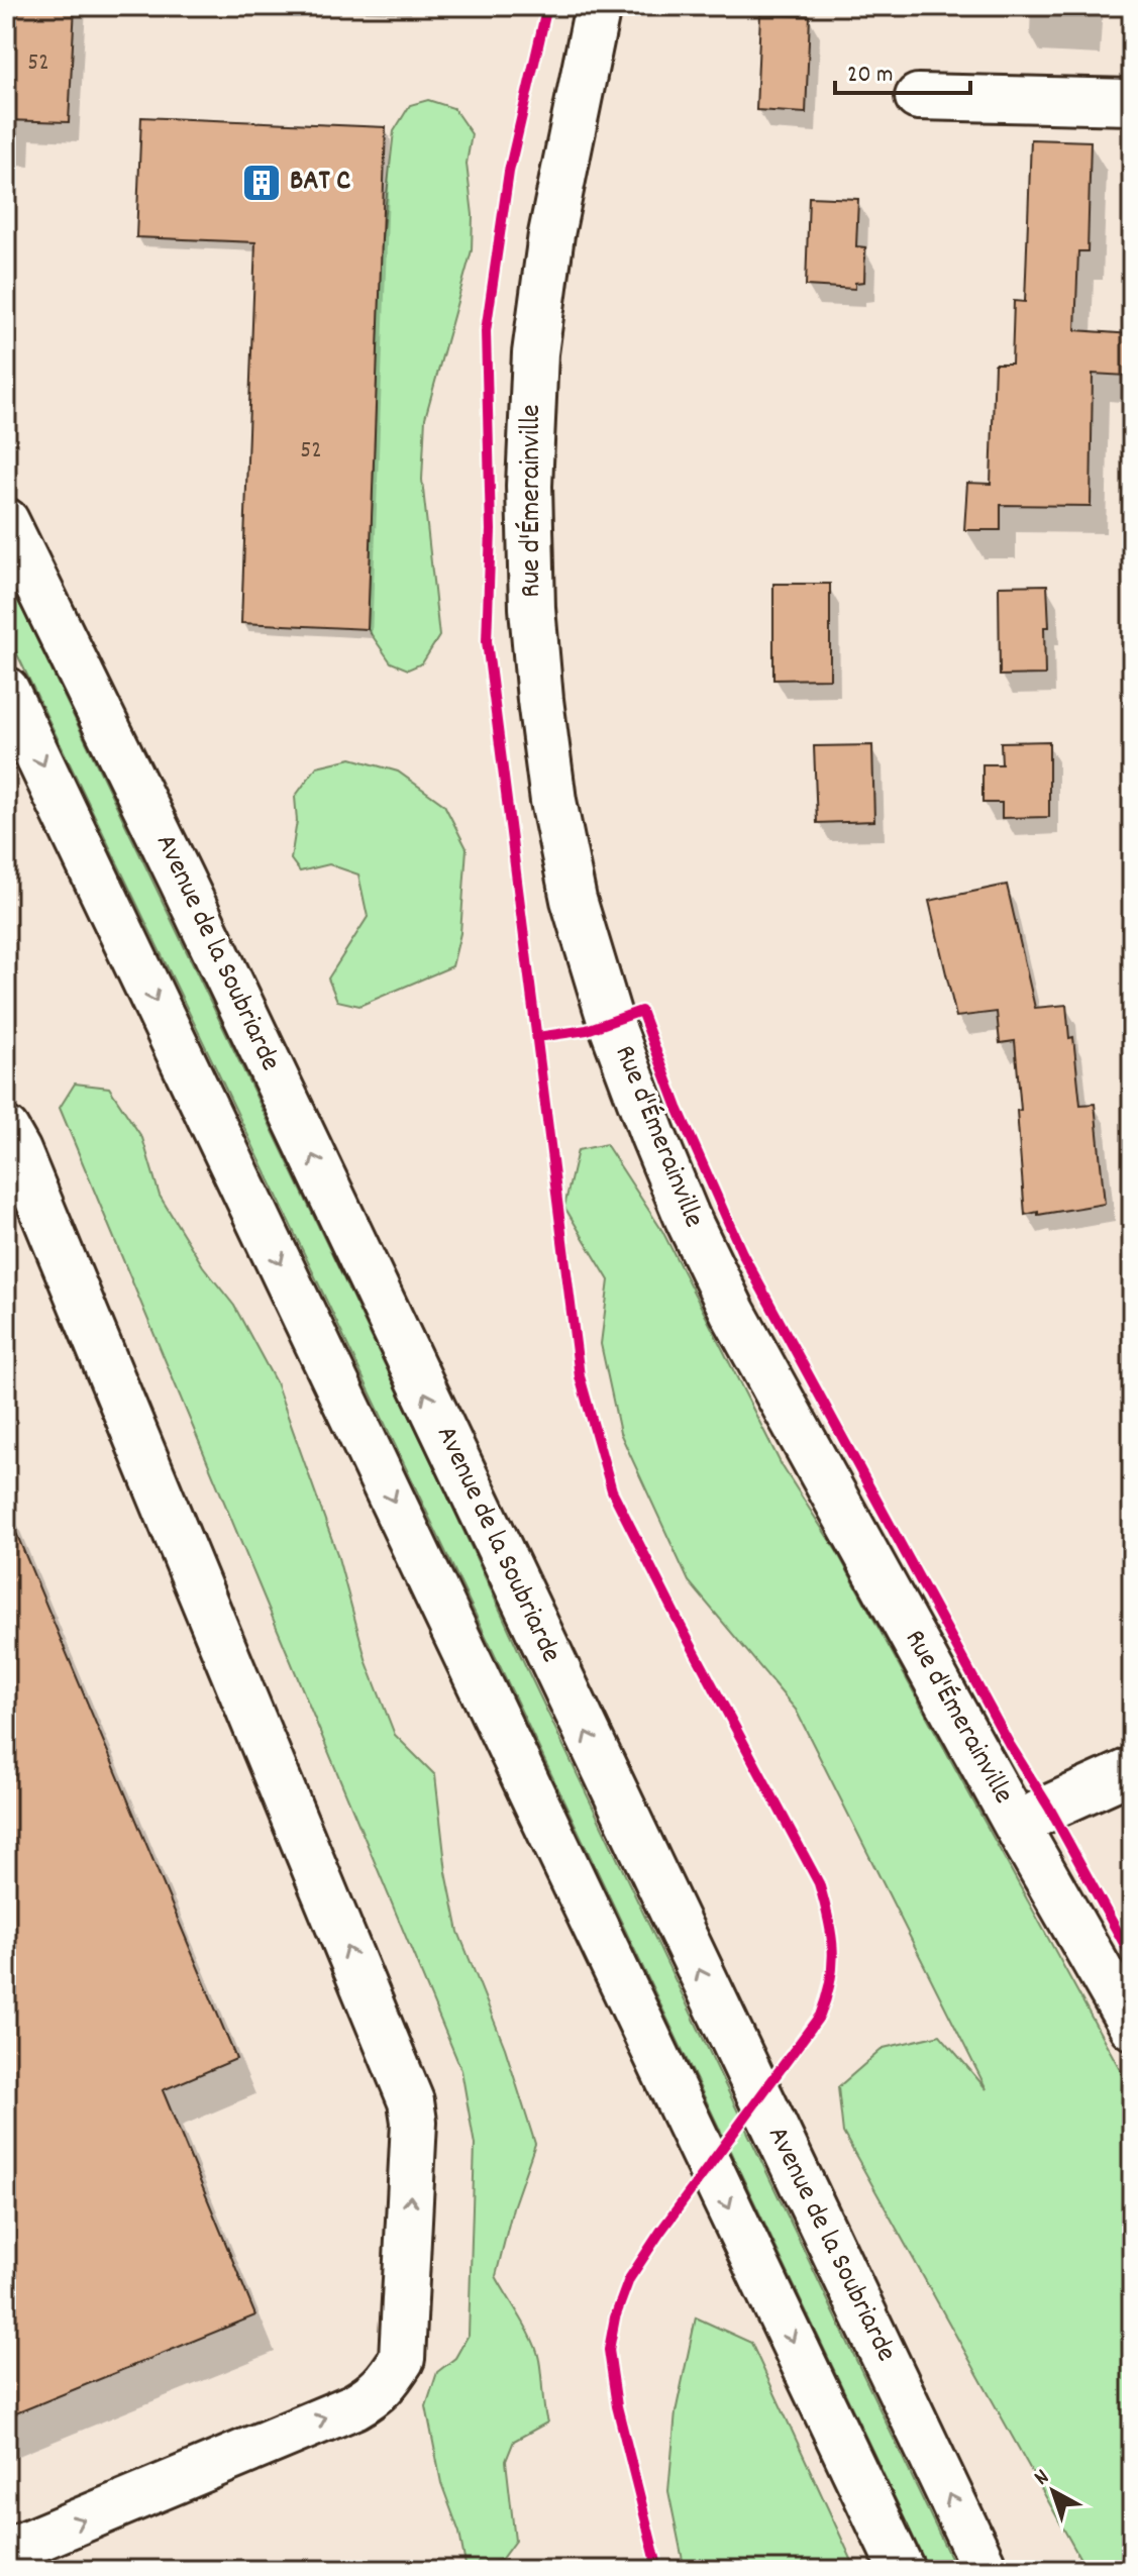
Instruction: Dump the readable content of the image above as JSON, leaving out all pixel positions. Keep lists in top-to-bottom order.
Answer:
{
  "streets": {
    "street": ["Rue d'Émerainville", "Avenue de la Soubriarde"]
  },
  "places": {
    "building": ["BAT C"]
  },
  "house_numbers": ["52", "52"],
  "scale_bar": "20 m",
  "north": "top left"
}
